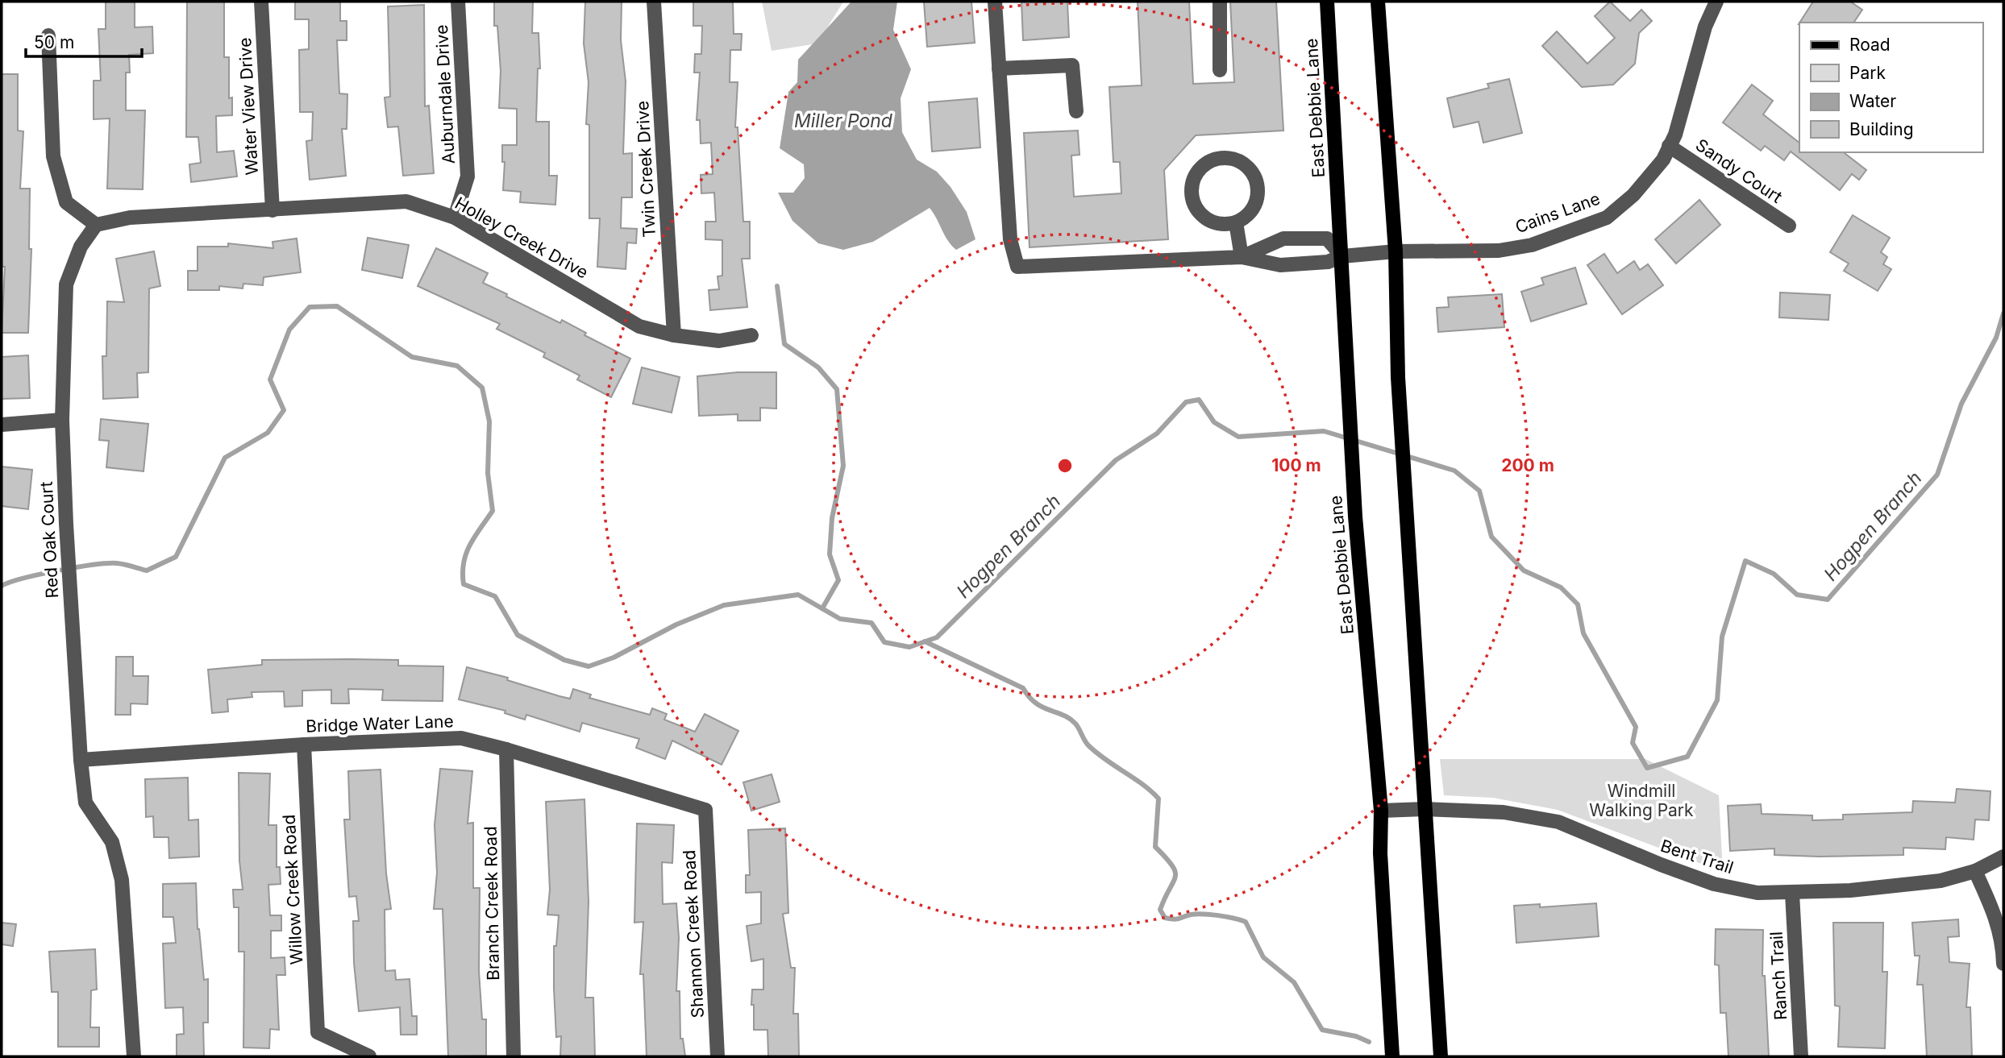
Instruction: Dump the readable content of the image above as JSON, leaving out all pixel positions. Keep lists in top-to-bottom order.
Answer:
{
  "streets": {
    "main road": ["East Debbie Lane"],
    "street": [
      "Auburndale Drive",
      "Water View Drive",
      "Twin Creek Drive",
      "Sandy Court",
      "Cains Lane",
      "Holley Creek Drive",
      "Red Oak Court",
      "Bridge Water Lane",
      "Bent Trail",
      "Willow Creek Road",
      "Branch Creek Road",
      "Shannon Creek Road",
      "Ranch Trail"
    ]
  },
  "crossings": [
    ["Auburndale Drive", "Holley Creek Drive"],
    ["Water View Drive", "Holley Creek Drive"],
    ["East Debbie Lane", "Cains Lane"],
    ["East Debbie Lane", "Bent Trail"],
    ["Twin Creek Drive", "Holley Creek Drive"],
    ["Sandy Court", "Cains Lane"],
    ["Holley Creek Drive", "Red Oak Court"],
    ["Red Oak Court", "Bridge Water Lane"],
    ["Bridge Water Lane", "Willow Creek Road"],
    ["Bridge Water Lane", "Branch Creek Road"],
    ["Bridge Water Lane", "Shannon Creek Road"],
    ["Bent Trail", "Ranch Trail"]
  ],
  "water": ["Miller Pond", "Hogpen Branch"],
  "parks": ["Windmill Walking Park"],
  "legend": [
    "Road",
    "Park",
    "Water",
    "Building"
  ],
  "scale_bar": "50 m",
  "rings": ["100 m", "200 m"]
}
